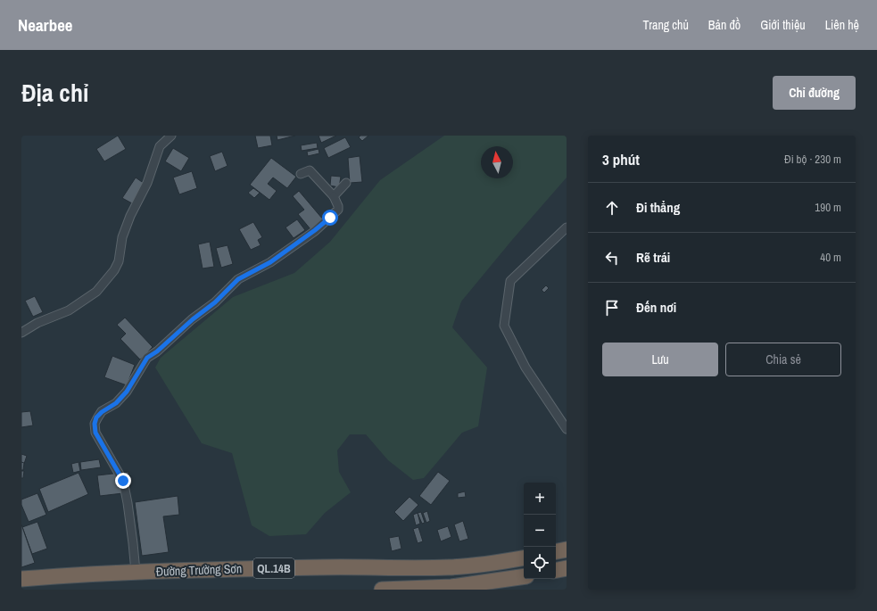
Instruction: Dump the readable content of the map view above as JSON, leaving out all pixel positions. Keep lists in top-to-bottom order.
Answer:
{
  "streets": {
    "highway": ["QL.14B", "Đường Trường Sơn"]
  },
  "north": "top",
  "page": {
    "header": "Nearbee",
    "nav": [
      "Trang chủ",
      "Bản đồ",
      "Giới thiệu",
      "Liên hệ"
    ],
    "title": "Địa chỉ",
    "buttons": [
      "Chỉ đường",
      ["Lưu", "Chia sẻ"]
    ],
    "heading": ["3 phút", "Đi bộ · 230 m"],
    "list": [
      ["Đi thẳng", "190 m"],
      ["Rẽ trái", "40 m"],
      "Đến nơi"
    ],
    "map_buttons": ["+", "−"]
  }
}
